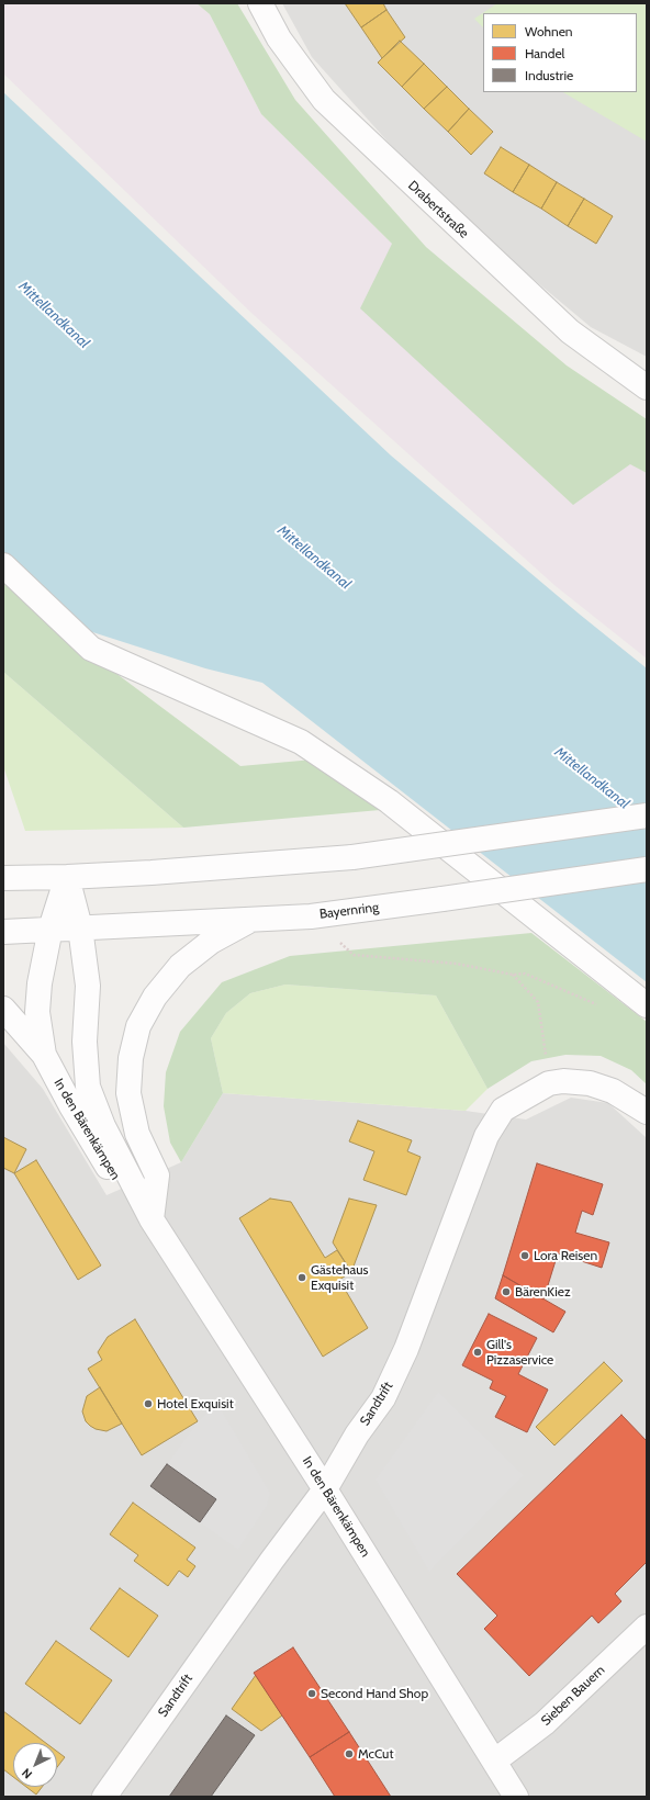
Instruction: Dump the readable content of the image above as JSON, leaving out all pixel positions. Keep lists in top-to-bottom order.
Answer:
{
  "streets": {
    "street": [
      "Drabertstraße",
      "Bayernring",
      "In den Bärenkämpen",
      "Sandtrift",
      "Sieben Bauern"
    ]
  },
  "crossings": [
    ["Bayernring", "In den Bärenkämpen"],
    ["In den Bärenkämpen", "Sandtrift"],
    ["In den Bärenkämpen", "Sieben Bauern"]
  ],
  "water": ["Mittellandkanal"],
  "places": [
    "Lora Reisen",
    "Gästehaus Exquisit",
    "BärenKiez",
    "Gill's Pizzaservice",
    "Hotel Exquisit",
    "Second Hand Shop",
    "McCut"
  ],
  "legend": ["Wohnen", "Handel", "Industrie"],
  "north": "bottom left"
}
